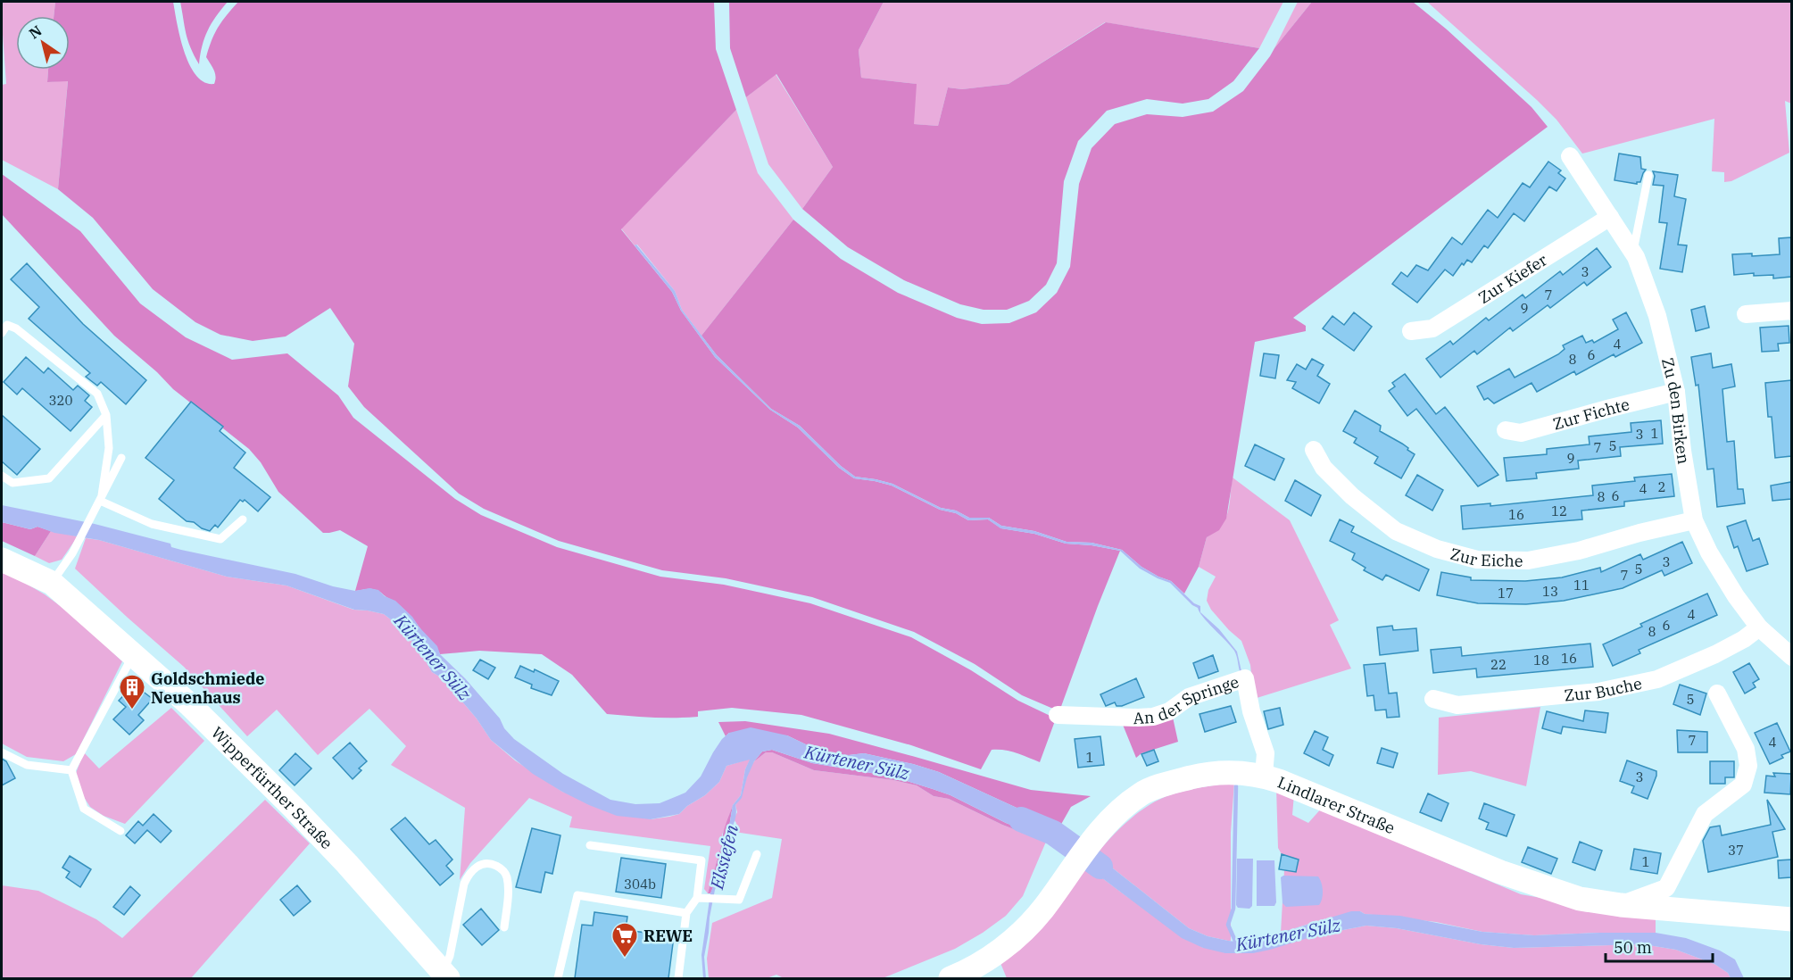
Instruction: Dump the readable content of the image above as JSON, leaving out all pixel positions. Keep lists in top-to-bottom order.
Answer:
{
  "streets": {
    "main road": ["Wipperfürther Straße", "Lindlarer Straße"],
    "street": [
      "Zur Kiefer",
      "Zu den Birken",
      "Zur Fichte",
      "Zur Eiche",
      "Zur Buche",
      "An der Springe"
    ]
  },
  "crossings": [
    ["Zur Kiefer", "Zu den Birken"],
    ["Zu den Birken", "Zur Fichte"],
    ["Zu den Birken", "Zur Eiche"],
    ["Zu den Birken", "Zur Buche"],
    ["An der Springe", "Lindlarer Straße"]
  ],
  "water": ["Kürtener Sülz", "Elssiefen"],
  "places": {
    "building": ["Goldschmiede Neuenhaus"],
    "supermarket": ["REWE"]
  },
  "house_numbers": [
    "3",
    "7",
    "9",
    "4",
    "6",
    "8",
    "320",
    "1",
    "3",
    "5",
    "7",
    "9",
    "2",
    "4",
    "6",
    "8",
    "12",
    "16",
    "3",
    "5",
    "7",
    "11",
    "13",
    "17",
    "4",
    "6",
    "8",
    "16",
    "18",
    "22",
    "5",
    "7",
    "4",
    "1",
    "3",
    "37",
    "1",
    "304b"
  ],
  "scale_bar": "50 m",
  "north": "top left"
}
